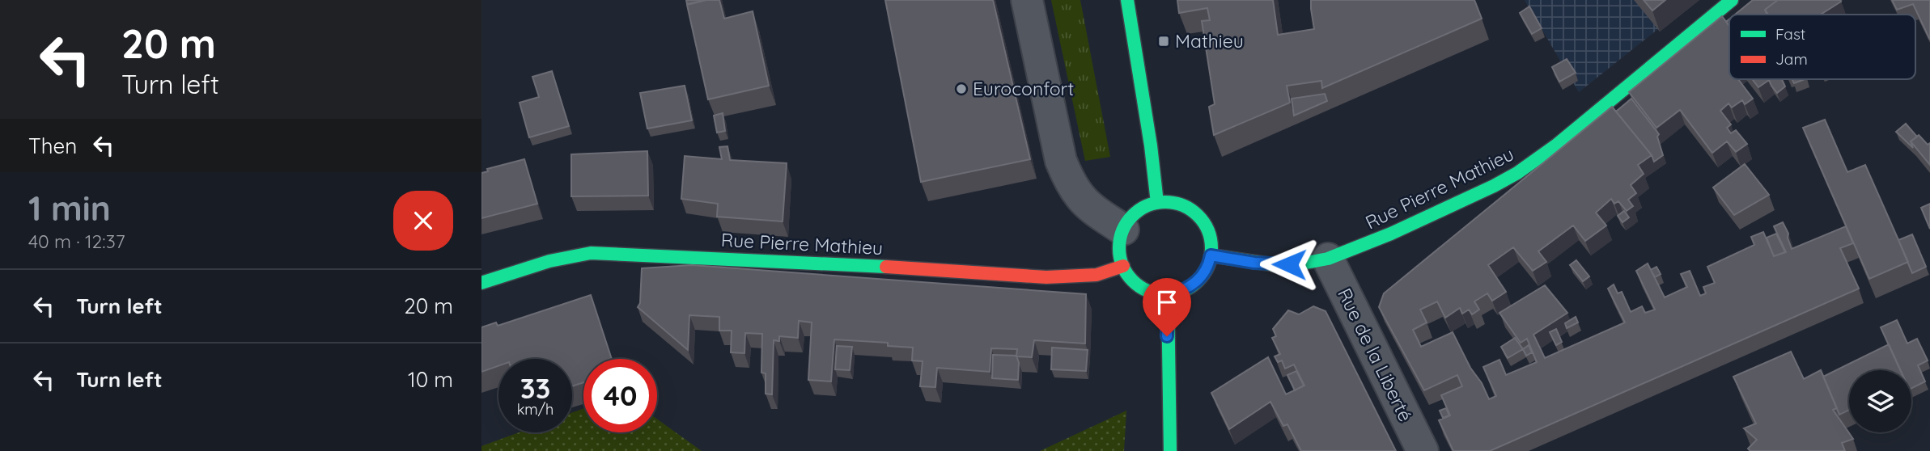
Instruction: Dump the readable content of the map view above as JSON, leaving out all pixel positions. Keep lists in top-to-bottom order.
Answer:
{
  "streets": {
    "street": ["Rue Pierre Mathieu", "Rue de la Liberté"]
  },
  "crossings": [
    ["Rue Pierre Mathieu", "Rue de la Liberté"]
  ],
  "places": {
    "transit": ["Mathieu"],
    "other": ["Euroconfort"]
  },
  "legend": ["Fast", "Jam"],
  "page": {
    "turn": ["20 m", "Turn left"],
    "then": "Then",
    "heading": ["1 min", "40 m · 12:37"],
    "list": [
      {
        "name": "Turn left",
        "value": "20 m"
      },
      {
        "name": "Turn left",
        "value": "10 m"
      }
    ],
    "speed": "33 km/h",
    "limit": "40"
  }
}
